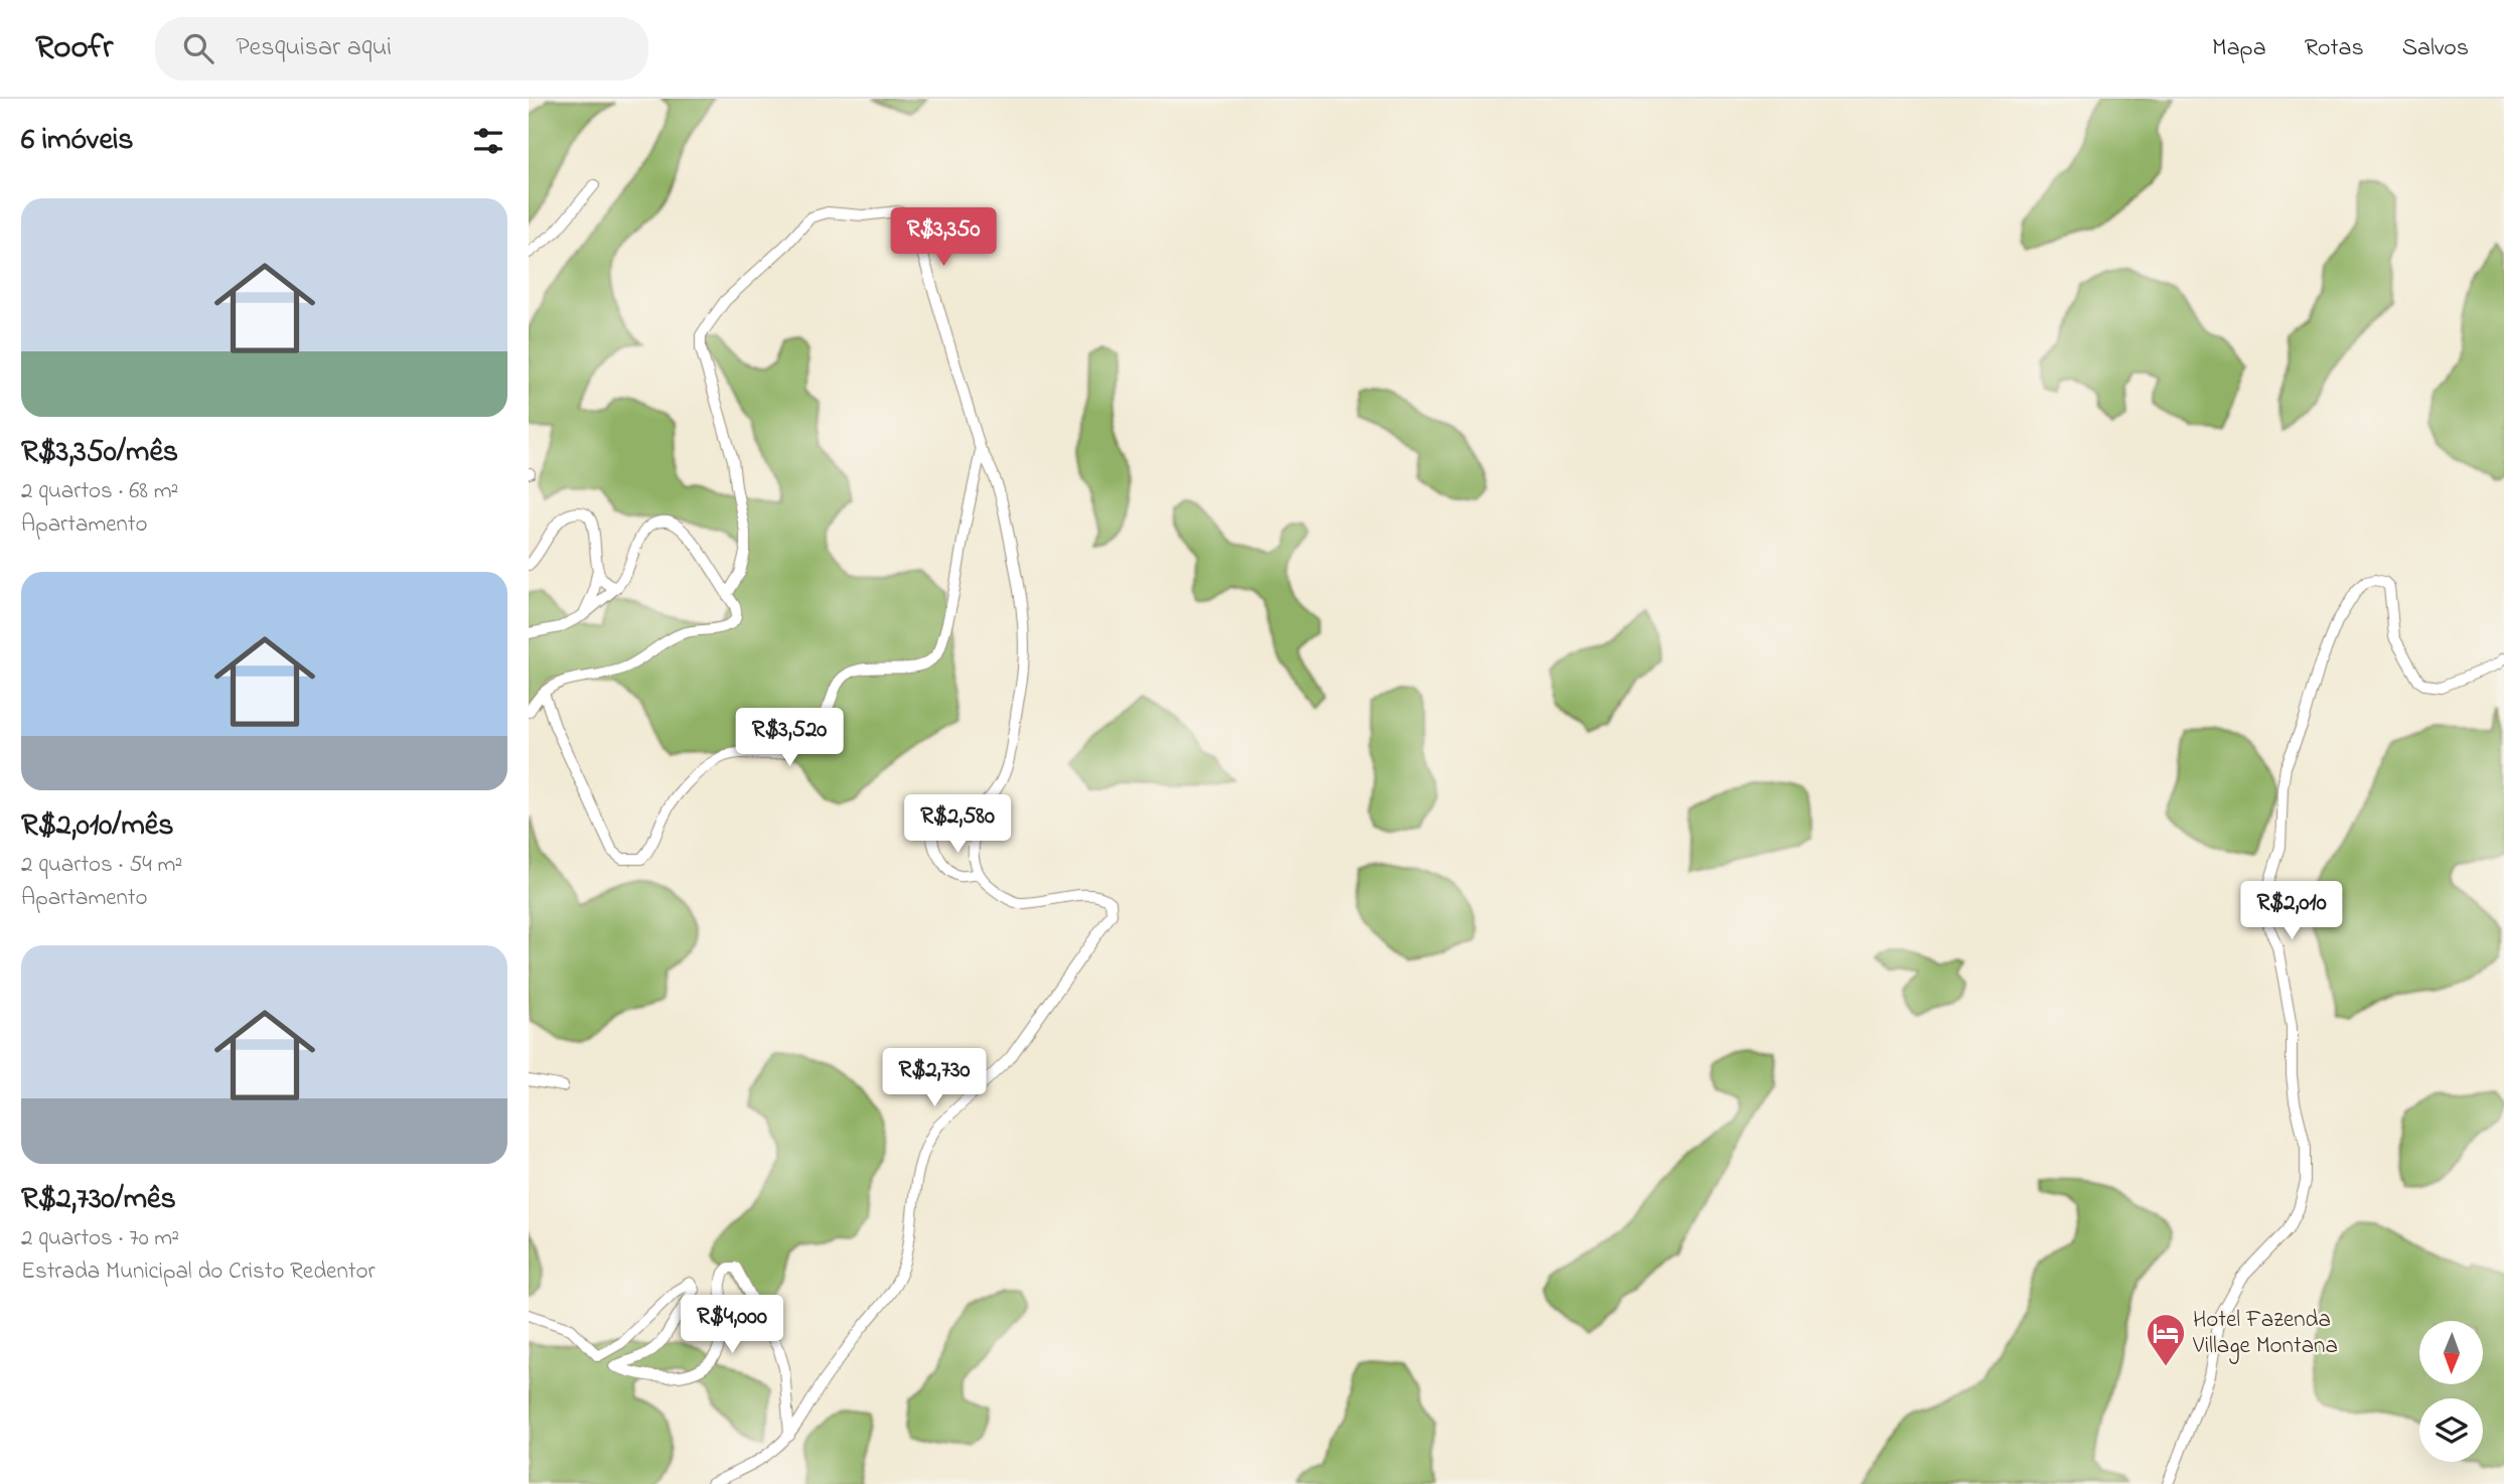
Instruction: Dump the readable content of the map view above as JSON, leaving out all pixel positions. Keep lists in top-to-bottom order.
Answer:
{
  "places": {
    "hotel": ["Hotel Fazenda Village Montana"]
  },
  "north": "bottom",
  "page": {
    "header": "Roofr",
    "search": "Pesquisar aqui",
    "nav": ["Mapa", "Rotas", "Salvos"],
    "heading": "6 imóveis",
    "list": [
      {
        "name": "R$3,350/mês",
        "note": "2 quartos · 68 m² · Apartamento"
      },
      {
        "name": "R$2,010/mês",
        "note": "2 quartos · 54 m² · Apartamento"
      },
      {
        "name": "R$2,730/mês",
        "note": "2 quartos · 70 m² · Estrada Municipal do Cristo Redentor"
      }
    ],
    "price": [
      "R$3,350",
      "R$3,520",
      "R$2,580",
      "R$2,010",
      "R$2,730",
      "R$4,000"
    ]
  }
}
